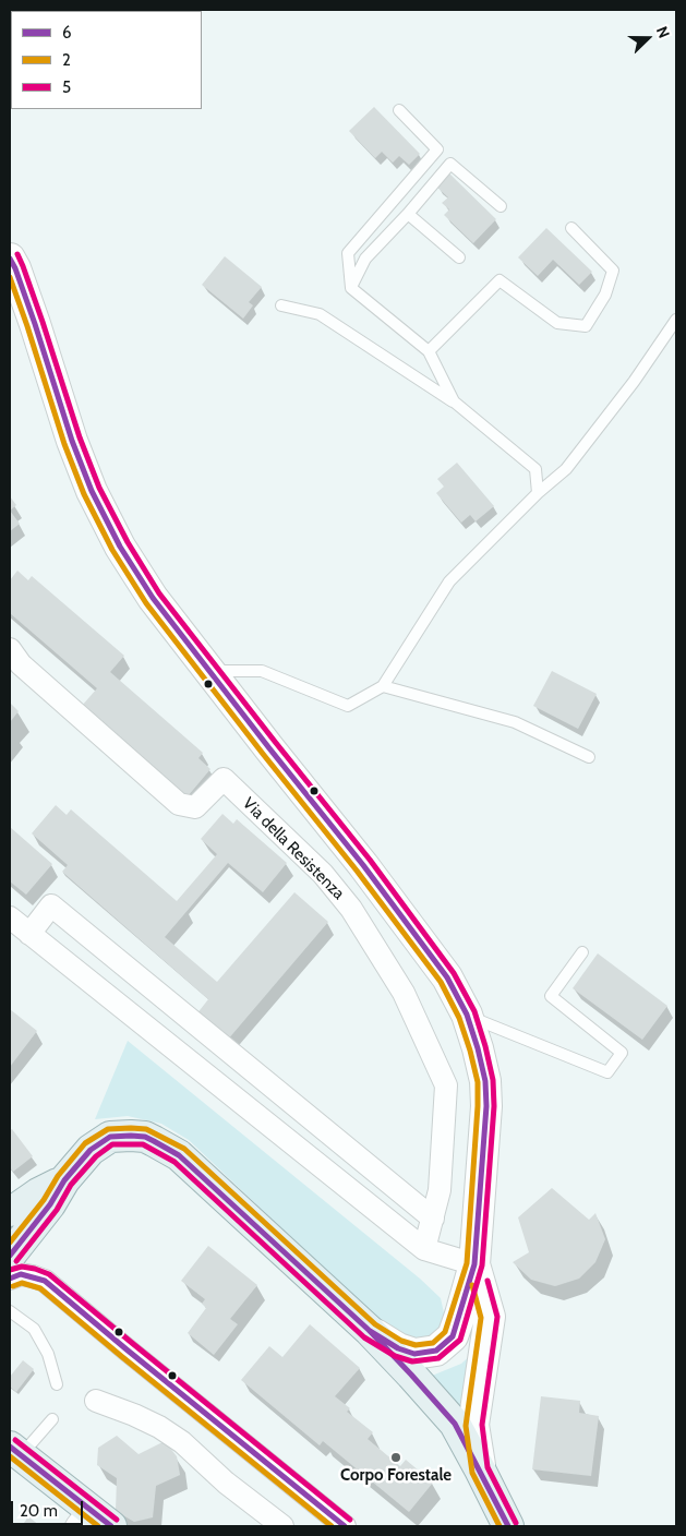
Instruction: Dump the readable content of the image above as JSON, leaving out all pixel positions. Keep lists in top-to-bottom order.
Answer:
{
  "streets": {
    "street": ["Via della Resistenza"]
  },
  "places": ["Corpo Forestale"],
  "lines": ["transit line 5", "transit line 6", "transit line 2"],
  "legend": ["6", "2", "5"],
  "scale_bar": "20 m",
  "north": "right"
}
